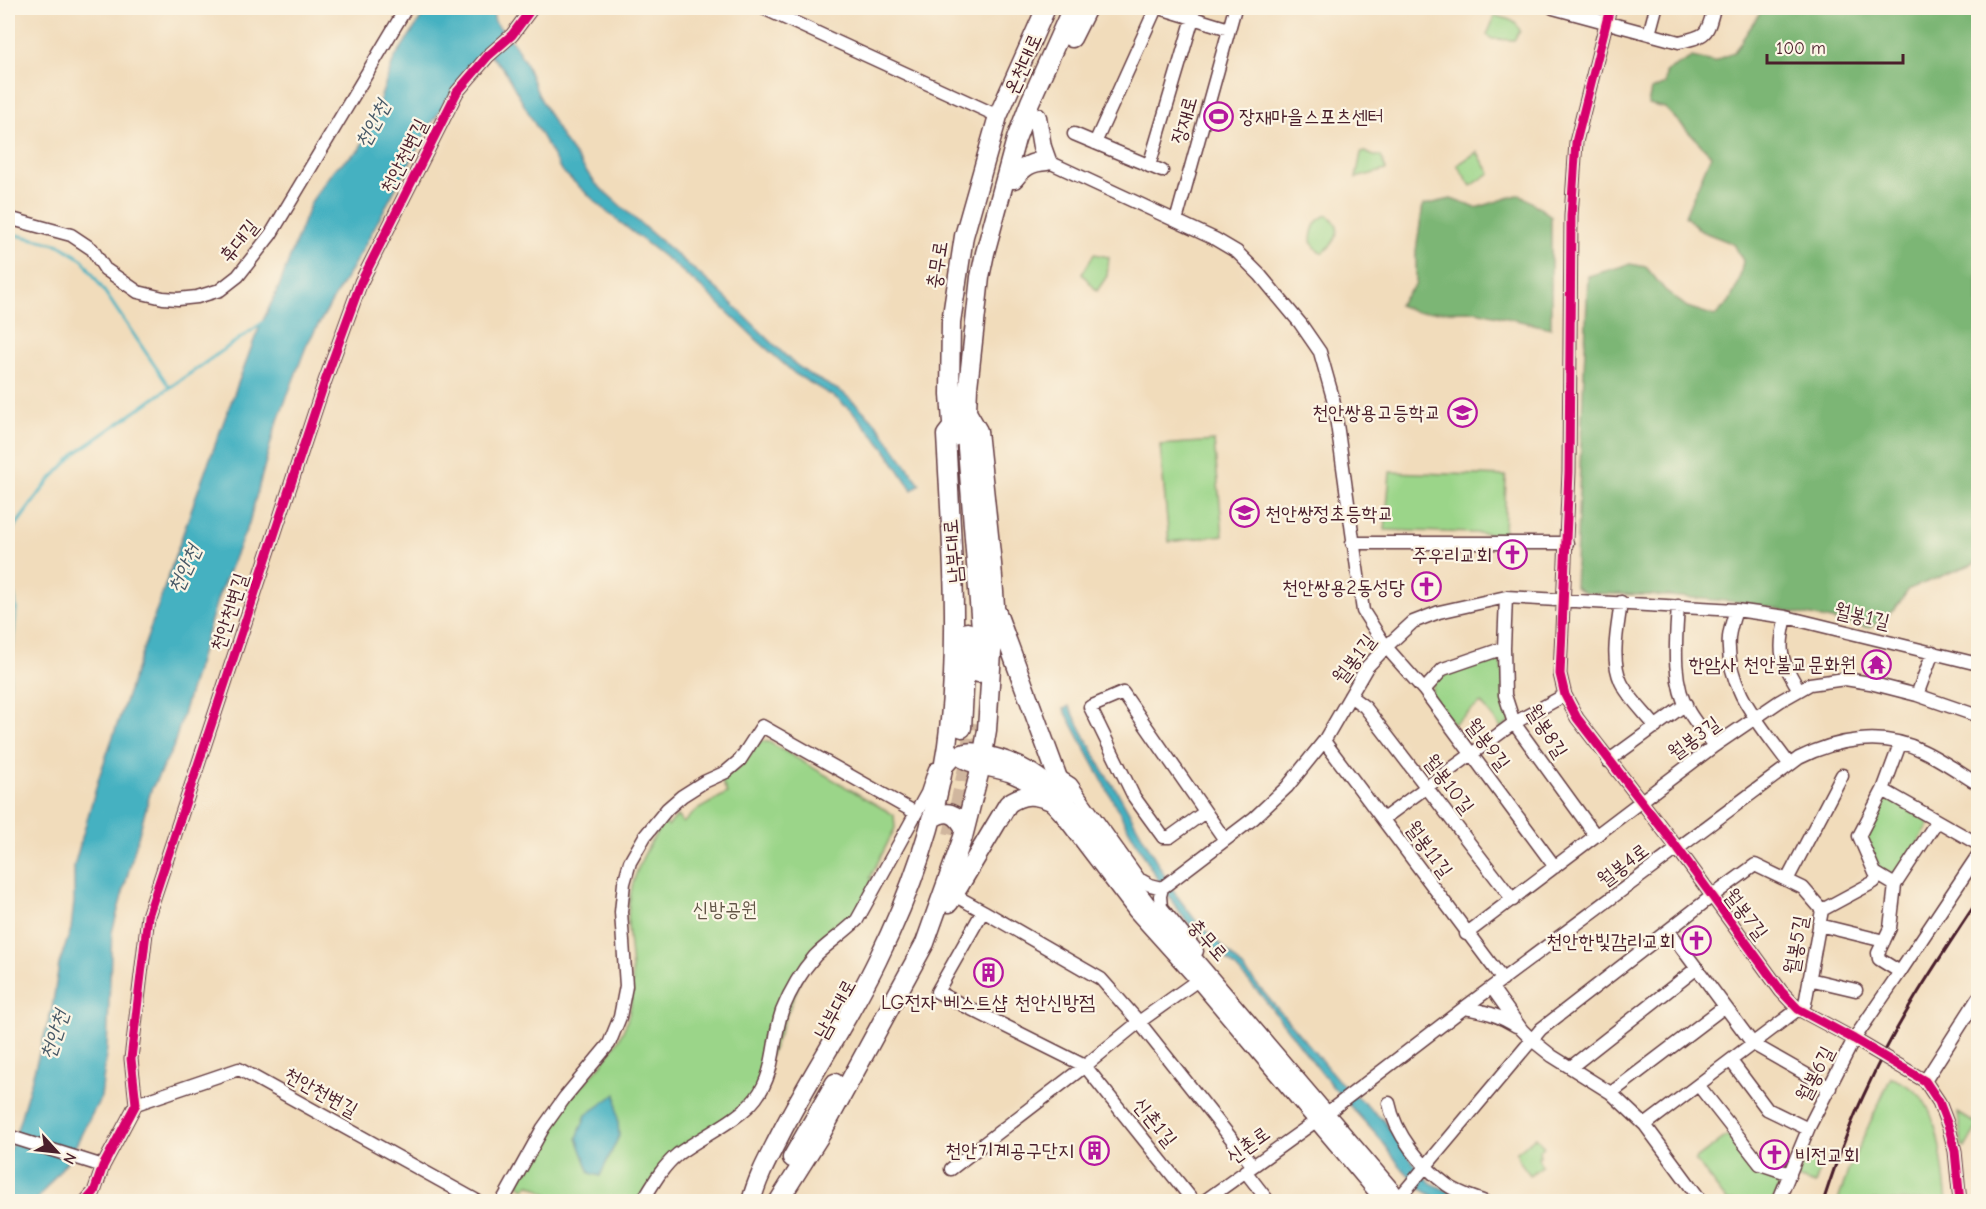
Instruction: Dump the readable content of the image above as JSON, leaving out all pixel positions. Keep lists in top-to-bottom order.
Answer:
{
  "streets": {
    "highway": ["온천대로", "충무로", "남부대로"],
    "street": [
      "장재로",
      "천안천변길",
      "휴대길",
      "월봉1길",
      "월봉8길",
      "월봉3길",
      "월봉9길",
      "월봉10길",
      "월봉11길",
      "월봉4로",
      "월봉7길",
      "월봉5길",
      "월봉6길",
      "신촌1길",
      "신촌로"
    ]
  },
  "crossings": [
    ["온천대로", "충무로"],
    ["장재로", "월봉9길"],
    ["충무로", "남부대로"],
    ["충무로", "월봉4로"],
    ["충무로", "월봉5길"],
    ["충무로", "신촌로"],
    ["월봉1길", "월봉8길"],
    ["월봉1길", "월봉9길"],
    ["월봉1길", "월봉10길"],
    ["월봉1길", "월봉11길"],
    ["월봉1길", "월봉7길"],
    ["월봉8길", "월봉3길"],
    ["월봉3길", "월봉9길"],
    ["월봉3길", "월봉10길"],
    ["월봉3길", "월봉11길"],
    ["월봉3길", "월봉7길"],
    ["월봉11길", "월봉4로"],
    ["월봉4로", "월봉7길"],
    ["월봉4로", "신촌로"],
    ["월봉7길", "월봉5길"],
    ["월봉7길", "월봉6길"]
  ],
  "water": ["천안천"],
  "parks": ["신방공원"],
  "places": {
    "sports": ["장재마을스포츠센터"],
    "school or university": ["천안쌍용고등학교", "천안쌍정초등학교"],
    "church": [
      "주우리교회",
      "천안쌍용2동성당",
      "천안한빛감리교회",
      "비전교회"
    ],
    "temple": ["한암사 천안불교문화원"],
    "building": ["LG전자 베스트샵 천안신방점", "천안기계공구단지"]
  },
  "scale_bar": "100 m",
  "north": "bottom right"
}
